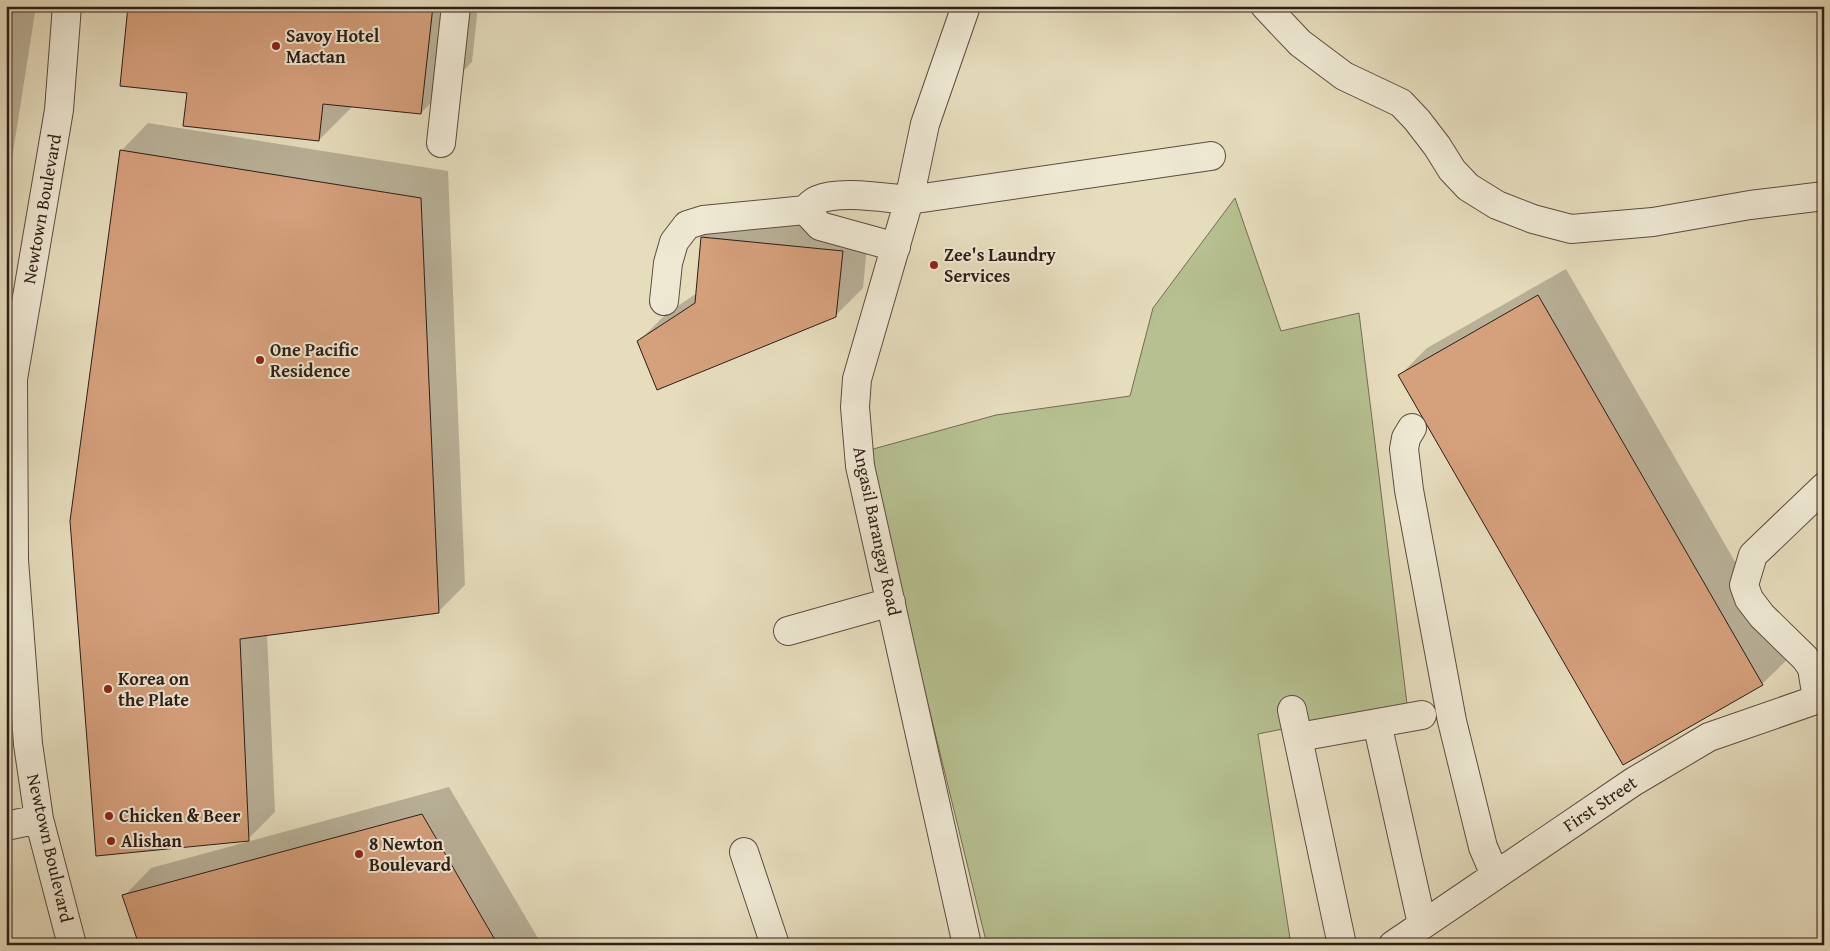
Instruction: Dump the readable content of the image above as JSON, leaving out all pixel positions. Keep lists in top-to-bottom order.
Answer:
{
  "streets": {
    "street": ["Newtown Boulevard", "Angasil Barangay Road", "First Street"]
  },
  "places": [
    "Savoy Hotel Mactan",
    "Zee's Laundry Services",
    "One Pacific Residence",
    "Korea on the Plate",
    "Chicken & Beer",
    "Alishan",
    "8 Newton Boulevard"
  ]
}
